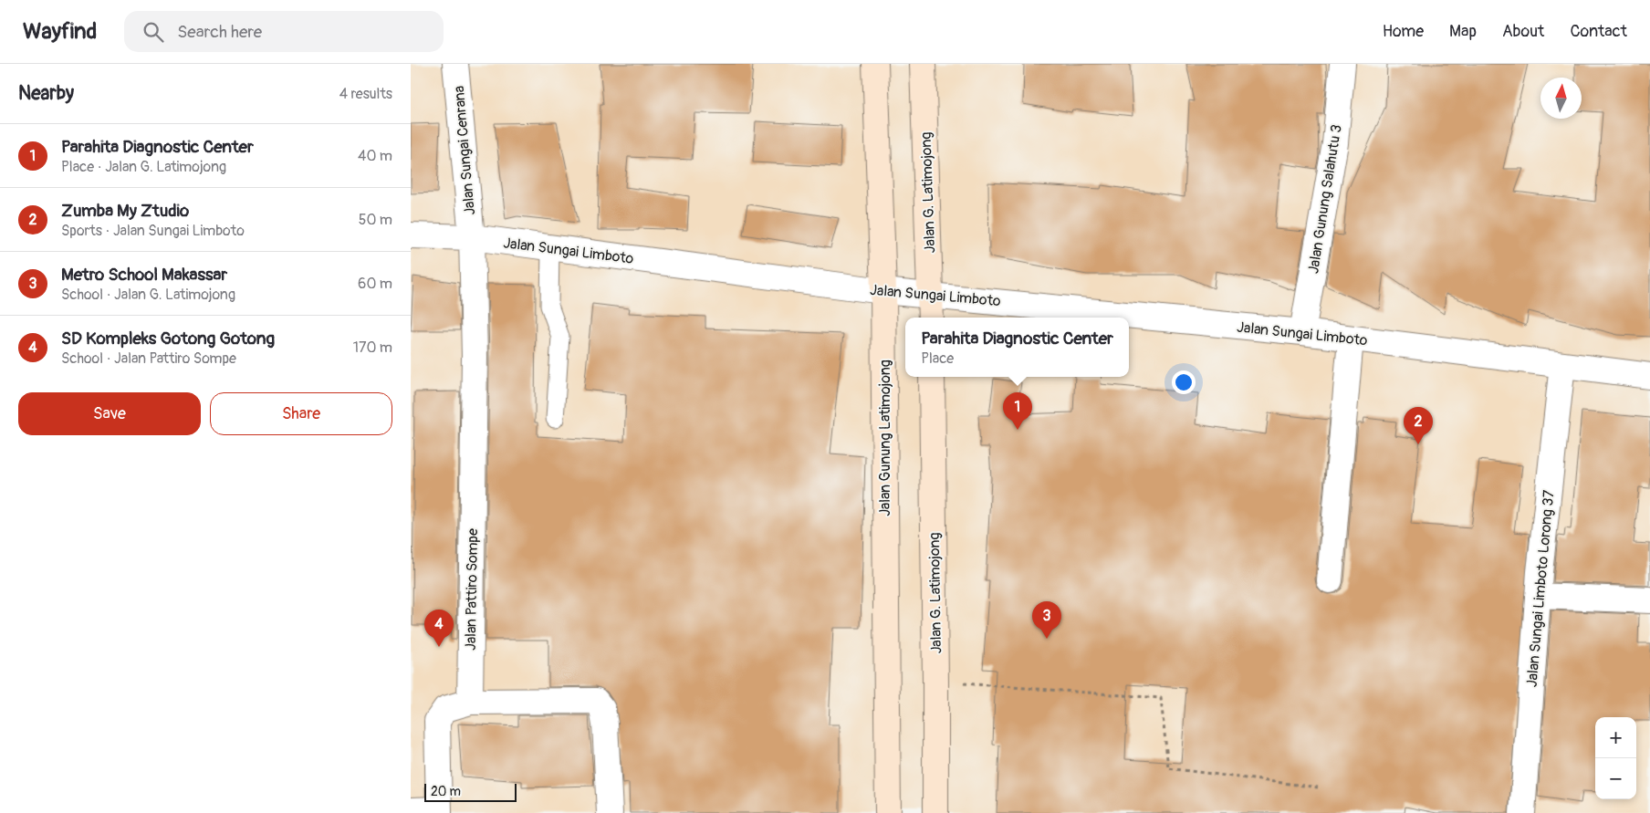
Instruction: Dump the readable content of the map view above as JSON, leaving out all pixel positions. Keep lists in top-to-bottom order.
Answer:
{
  "streets": {
    "main road": ["Jalan G. Latimojong", "Jalan Gunung Latimojong"],
    "street": [
      "Jalan Sungai Cenrana",
      "Jalan Gunung Salahutu 3",
      "Jalan Sungai Limboto",
      "Jalan Sungai Limboto Lorong 37",
      "Jalan Pattiro Sompe"
    ]
  },
  "crossings": [
    ["Jalan Sungai Cenrana", "Jalan Sungai Limboto"],
    ["Jalan Sungai Cenrana", "Jalan Pattiro Sompe"],
    ["Jalan G. Latimojong", "Jalan Sungai Limboto"],
    ["Jalan Gunung Salahutu 3", "Jalan Sungai Limboto"],
    ["Jalan Sungai Limboto", "Jalan Gunung Latimojong"],
    ["Jalan Sungai Limboto", "Jalan Sungai Limboto Lorong 37"],
    ["Jalan Sungai Limboto", "Jalan Pattiro Sompe"]
  ],
  "scale_bar": "20 m",
  "north": "top",
  "page": {
    "header": "Wayfind",
    "search": "Search here",
    "nav": [
      "Home",
      "Map",
      "About",
      "Contact"
    ],
    "heading": ["Nearby", "4 results"],
    "list": [
      {
        "mark": "1",
        "name": "Parahita Diagnostic Center",
        "note": "Place · Jalan G. Latimojong",
        "value": "40 m"
      },
      {
        "mark": "2",
        "name": "Zumba My Ztudio",
        "note": "Sports · Jalan Sungai Limboto",
        "value": "50 m"
      },
      {
        "mark": "3",
        "name": "Metro School Makassar",
        "note": "School · Jalan G. Latimojong",
        "value": "60 m"
      },
      {
        "mark": "4",
        "name": "SD Kompleks Gotong Gotong",
        "note": "School · Jalan Pattiro Sompe",
        "value": "170 m"
      }
    ],
    "popup": ["Parahita Diagnostic Center", "Place"],
    "buttons": ["Save", "Share"],
    "pins": [
      "1",
      "2",
      "3",
      "4"
    ],
    "map_buttons": ["+", "−"],
    "scale": "20 m"
  }
}
